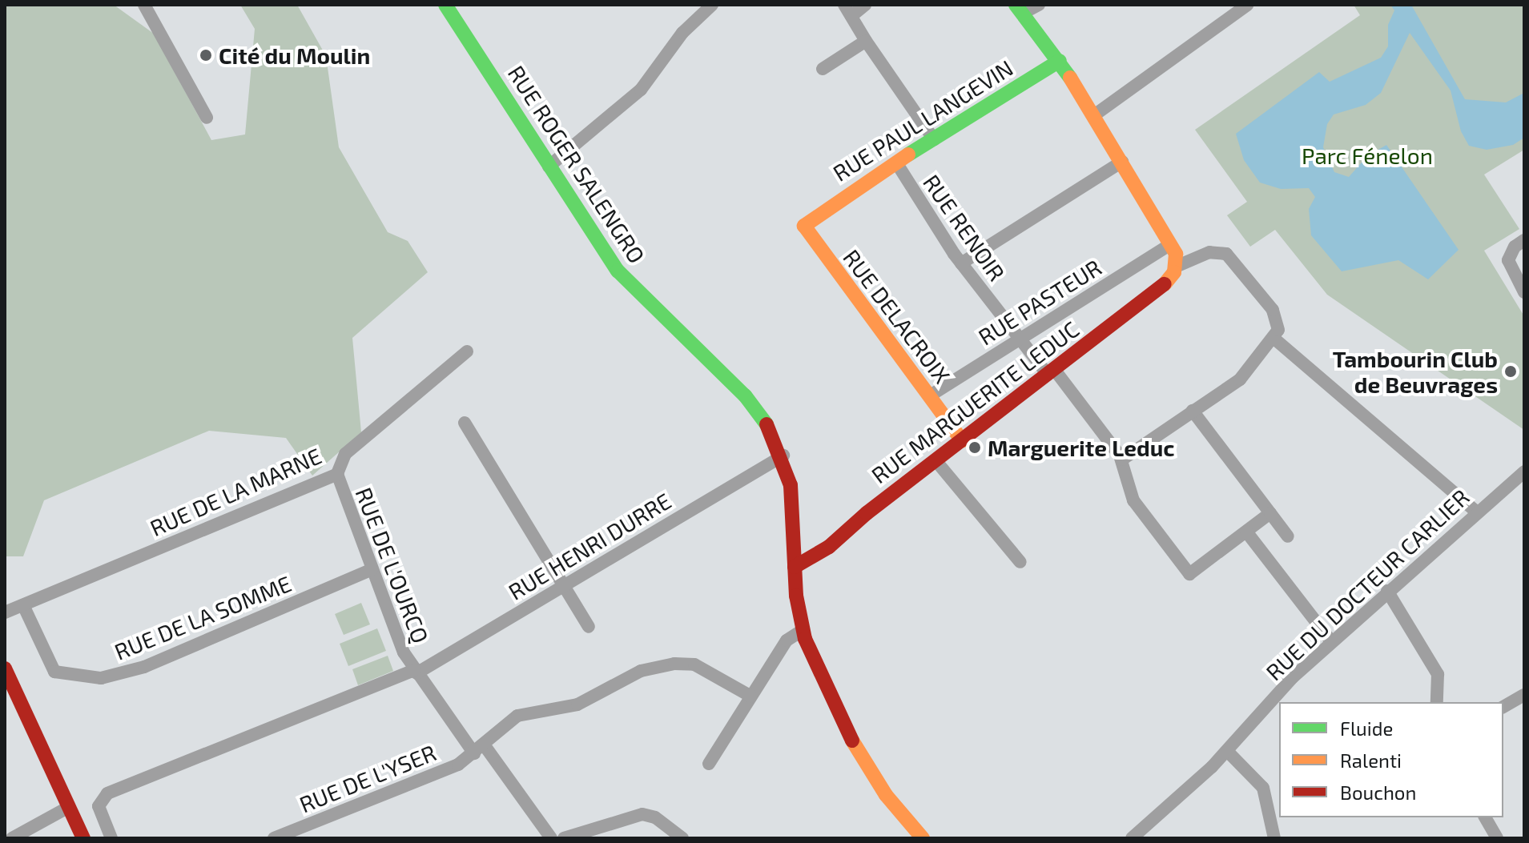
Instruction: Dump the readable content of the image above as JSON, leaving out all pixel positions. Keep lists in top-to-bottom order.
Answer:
{
  "streets": {
    "street": [
      "RUE PAUL LANGEVIN",
      "RUE ROGER SALENGRO",
      "RUE RENOIR",
      "RUE PASTEUR",
      "RUE DELACROIX",
      "RUE MARGUERITE LEDUC",
      "RUE DE LA MARNE",
      "RUE HENRI DURRE",
      "RUE DE L'OURCQ",
      "RUE DU DOCTEUR CARLIER",
      "RUE DE LA SOMME",
      "RUE DE L'YSER"
    ]
  },
  "crossings": [
    ["RUE PAUL LANGEVIN", "RUE RENOIR"],
    ["RUE PAUL LANGEVIN", "RUE DELACROIX"],
    ["RUE ROGER SALENGRO", "RUE MARGUERITE LEDUC"],
    ["RUE ROGER SALENGRO", "RUE HENRI DURRE"],
    ["RUE RENOIR", "RUE PASTEUR"],
    ["RUE RENOIR", "RUE MARGUERITE LEDUC"],
    ["RUE PASTEUR", "RUE DELACROIX"],
    ["RUE DELACROIX", "RUE MARGUERITE LEDUC"],
    ["RUE DE LA MARNE", "RUE DE L'OURCQ"],
    ["RUE DE LA MARNE", "RUE DE LA SOMME"],
    ["RUE HENRI DURRE", "RUE DE L'OURCQ"],
    ["RUE DE L'OURCQ", "RUE DE LA SOMME"],
    ["RUE DE L'OURCQ", "RUE DE L'YSER"]
  ],
  "parks": ["Parc Fénelon"],
  "places": ["Cité du Moulin", "Tambourin Club de Beuvrages", "Marguerite Leduc"],
  "legend": ["Fluide", "Ralenti", "Bouchon"]
}
